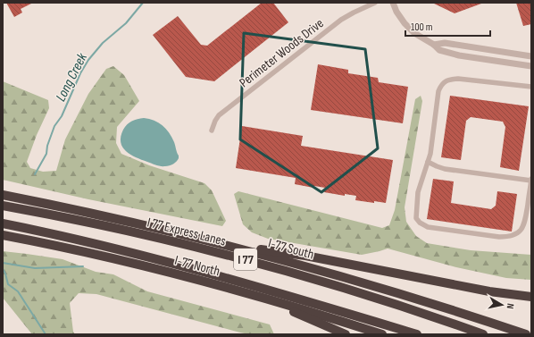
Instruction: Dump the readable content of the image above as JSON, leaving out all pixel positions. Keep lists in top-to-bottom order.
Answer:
{
  "streets": {
    "highway": [
      "I 77 Express Lanes",
      "I-77 South",
      "I 77",
      "I-77 North"
    ],
    "street": ["Perimeter Woods Drive"]
  },
  "water": ["Long Creek"],
  "scale_bar": "100 m",
  "north": "right"
}
